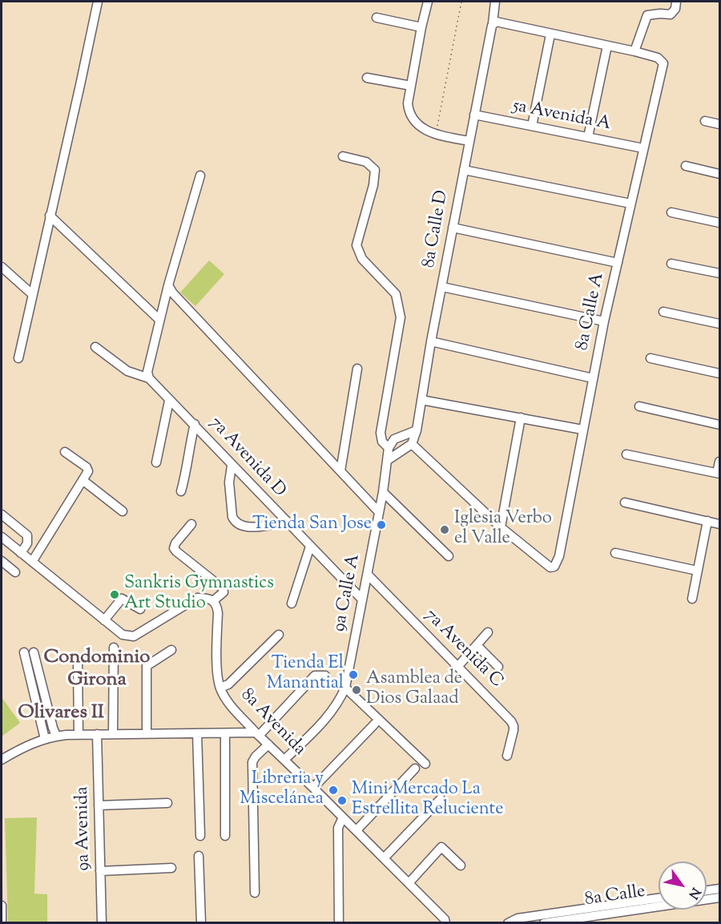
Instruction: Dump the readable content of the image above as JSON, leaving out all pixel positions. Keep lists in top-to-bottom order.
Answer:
{
  "streets": {
    "street": [
      "5a Avenida A",
      "8a Calle D",
      "8a Calle A",
      "7a Avenida D",
      "9a Calle A",
      "7a Avenida C",
      "8a Avenida",
      "9a Avenida",
      "8a Calle"
    ]
  },
  "crossings": [
    ["5a Avenida A", "8a Calle D"],
    ["5a Avenida A", "8a Calle A"],
    ["7a Avenida D", "9a Calle A"],
    ["9a Calle A", "7a Avenida C"],
    ["9a Calle A", "8a Avenida"]
  ],
  "districts": ["Condominio Girona", "Olivares II"],
  "places": [
    "Tienda San Jose",
    "Iglesia Verbo el Valle",
    "Sankris Gymnastics Art Studio",
    "Tienda El Manantial",
    "Asamblea de Dios Galaad",
    "Libreria y Miscelánea",
    "Mini Mercado La Estrellita Reluciente"
  ],
  "north": "bottom right"
}
